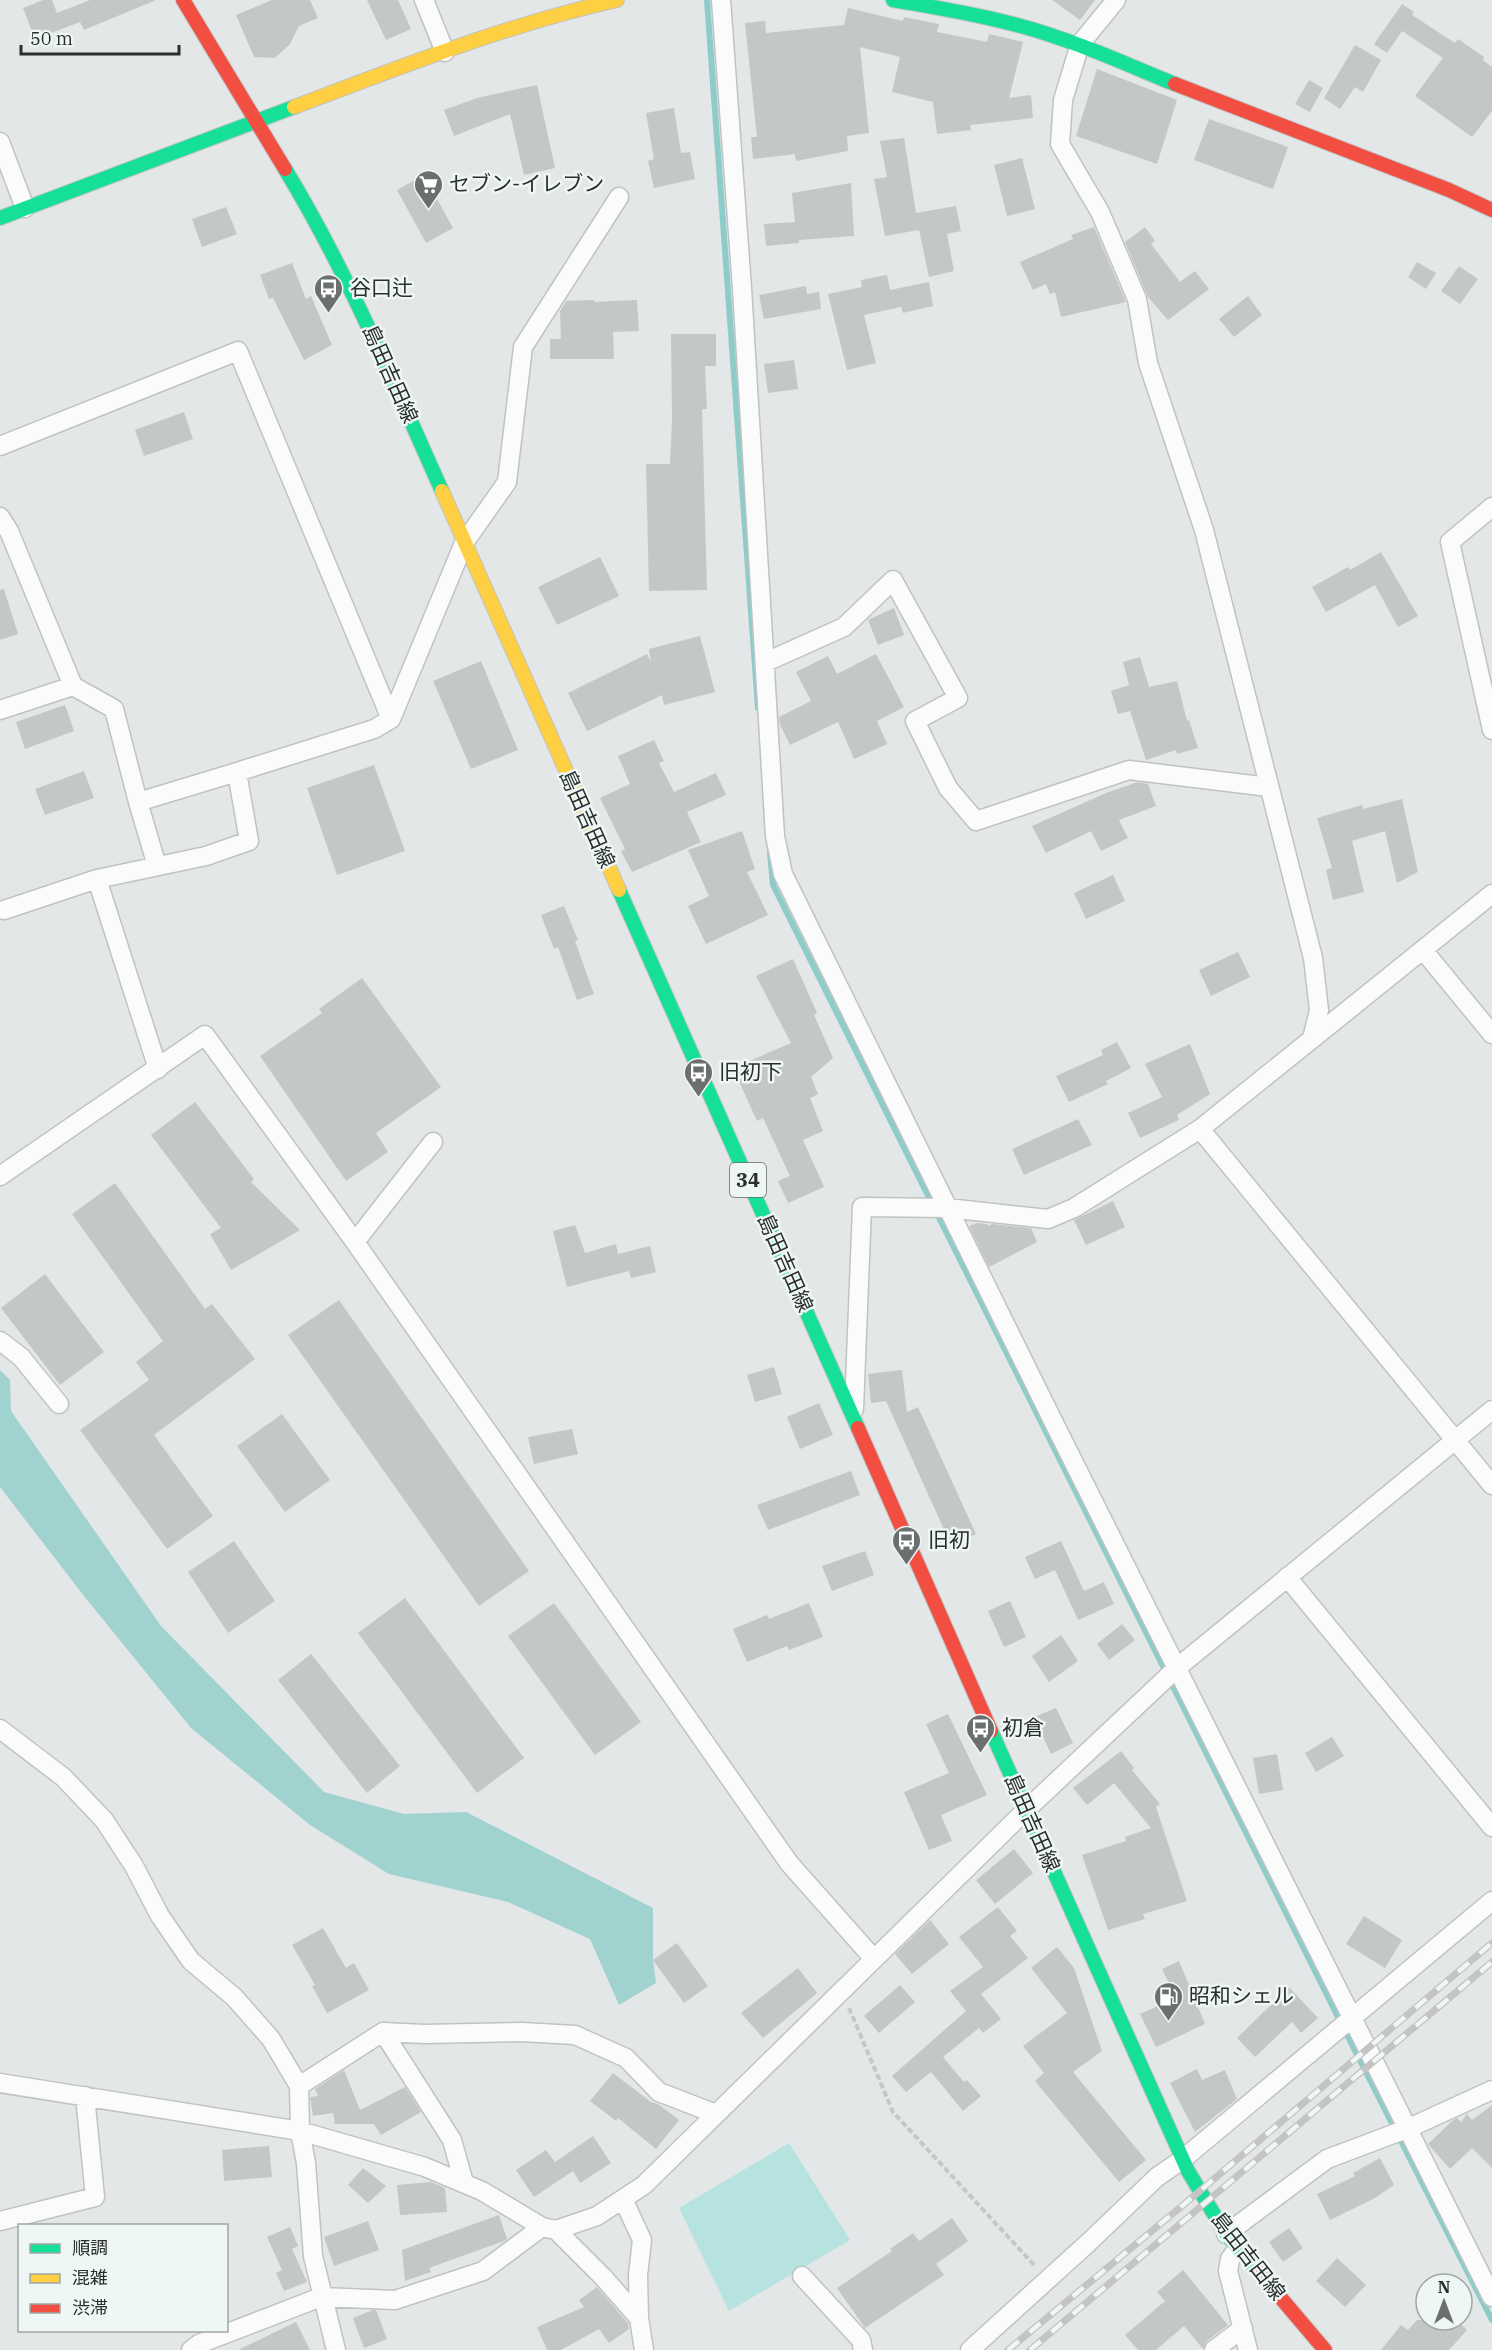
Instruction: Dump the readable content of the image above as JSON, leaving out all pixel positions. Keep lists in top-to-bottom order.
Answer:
{
  "streets": {
    "main road": ["島田吉田線", "34"]
  },
  "places": {
    "supermarket": ["セブン-イレブン"],
    "bus stop": [
      "谷口辻",
      "旧初下",
      "旧初",
      "初倉"
    ],
    "fuel station": ["昭和シェル"]
  },
  "legend": ["順調", "混雑", "渋滞"],
  "scale_bar": "50 m",
  "north": "top"
}
